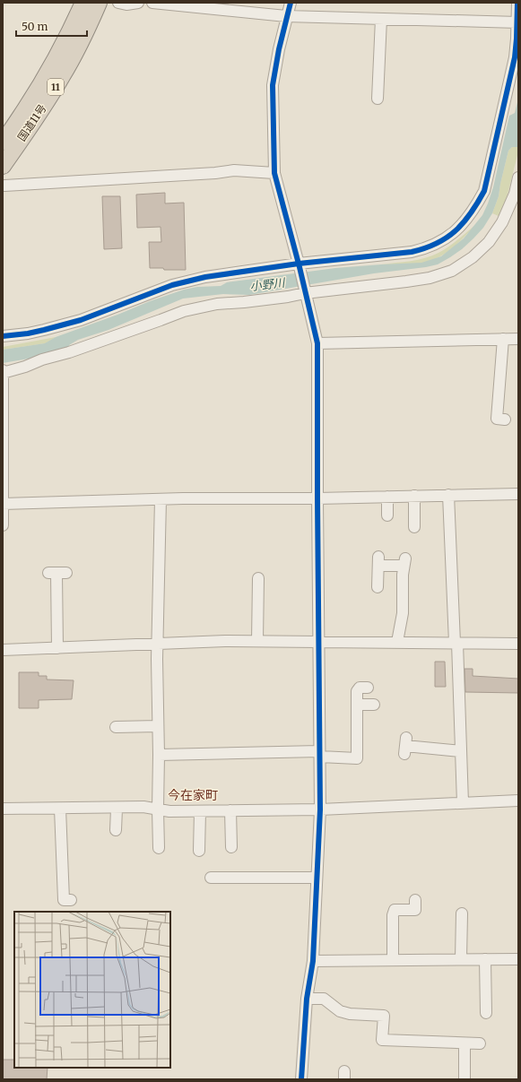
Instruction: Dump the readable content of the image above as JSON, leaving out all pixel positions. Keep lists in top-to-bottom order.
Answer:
{
  "streets": {
    "highway": ["11", "国道11号"]
  },
  "districts": ["今在家町"],
  "water": ["小野川"],
  "scale_bar": "50 m"
}
